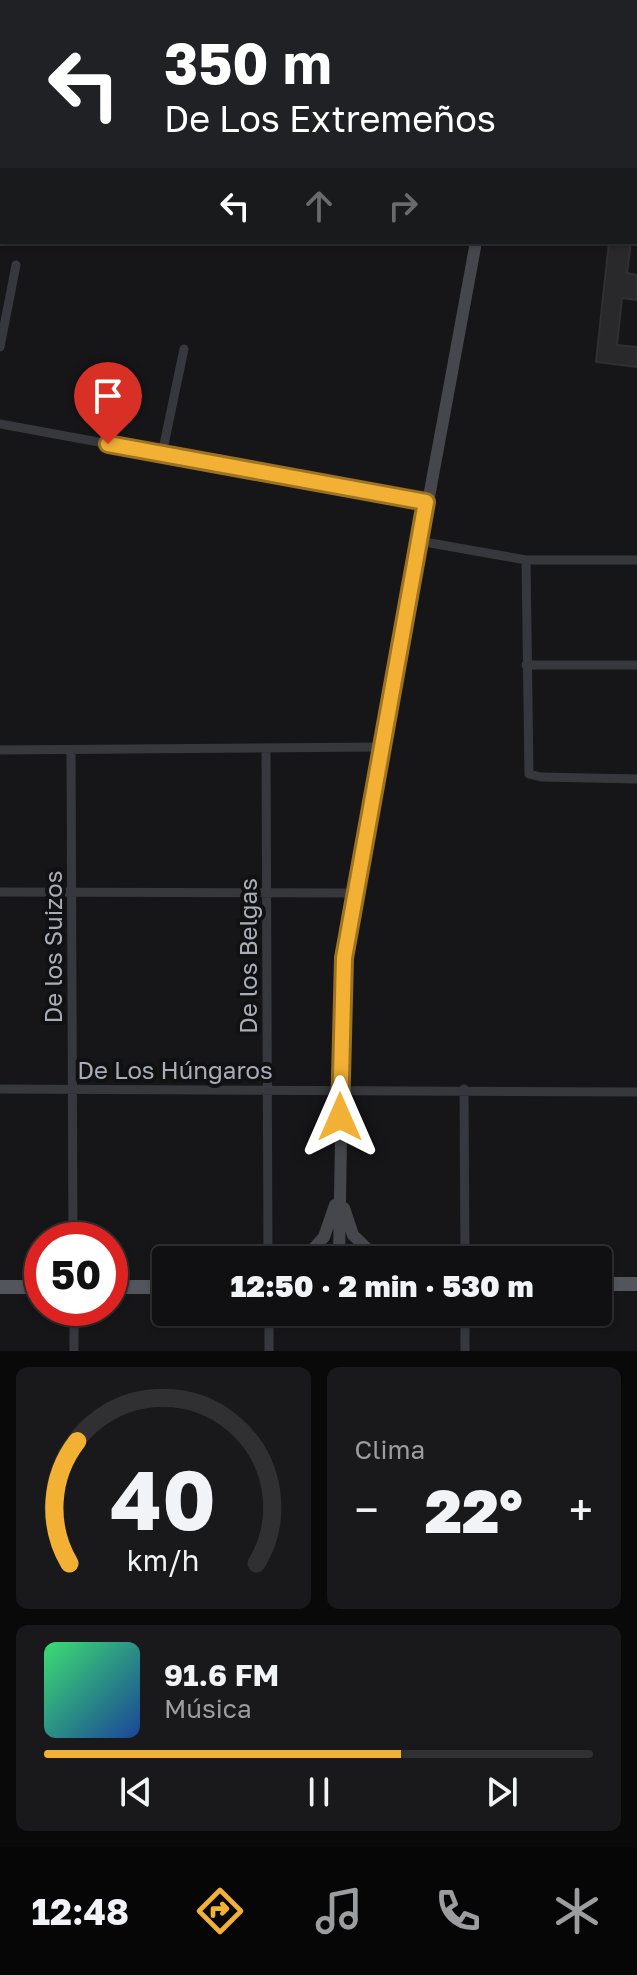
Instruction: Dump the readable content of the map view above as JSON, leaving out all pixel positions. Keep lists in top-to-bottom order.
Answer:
{
  "streets": {
    "street": ["De los Suizos", "De los Belgas", "De Los Húngaros"]
  },
  "crossings": [
    ["De los Suizos", "De Los Húngaros"],
    ["De los Belgas", "De Los Húngaros"]
  ],
  "page": {
    "turn": ["350 m", "De Los Extremeños"],
    "limit": "50",
    "trip": "12:50 · 2 min · 530 m",
    "tile": "Clima",
    "heat": ["−", "22°", "+"],
    "song": ["91.6 FM", "Música"],
    "tabs": "12:48",
    "gauge": ["40", "km/h"]
  }
}
